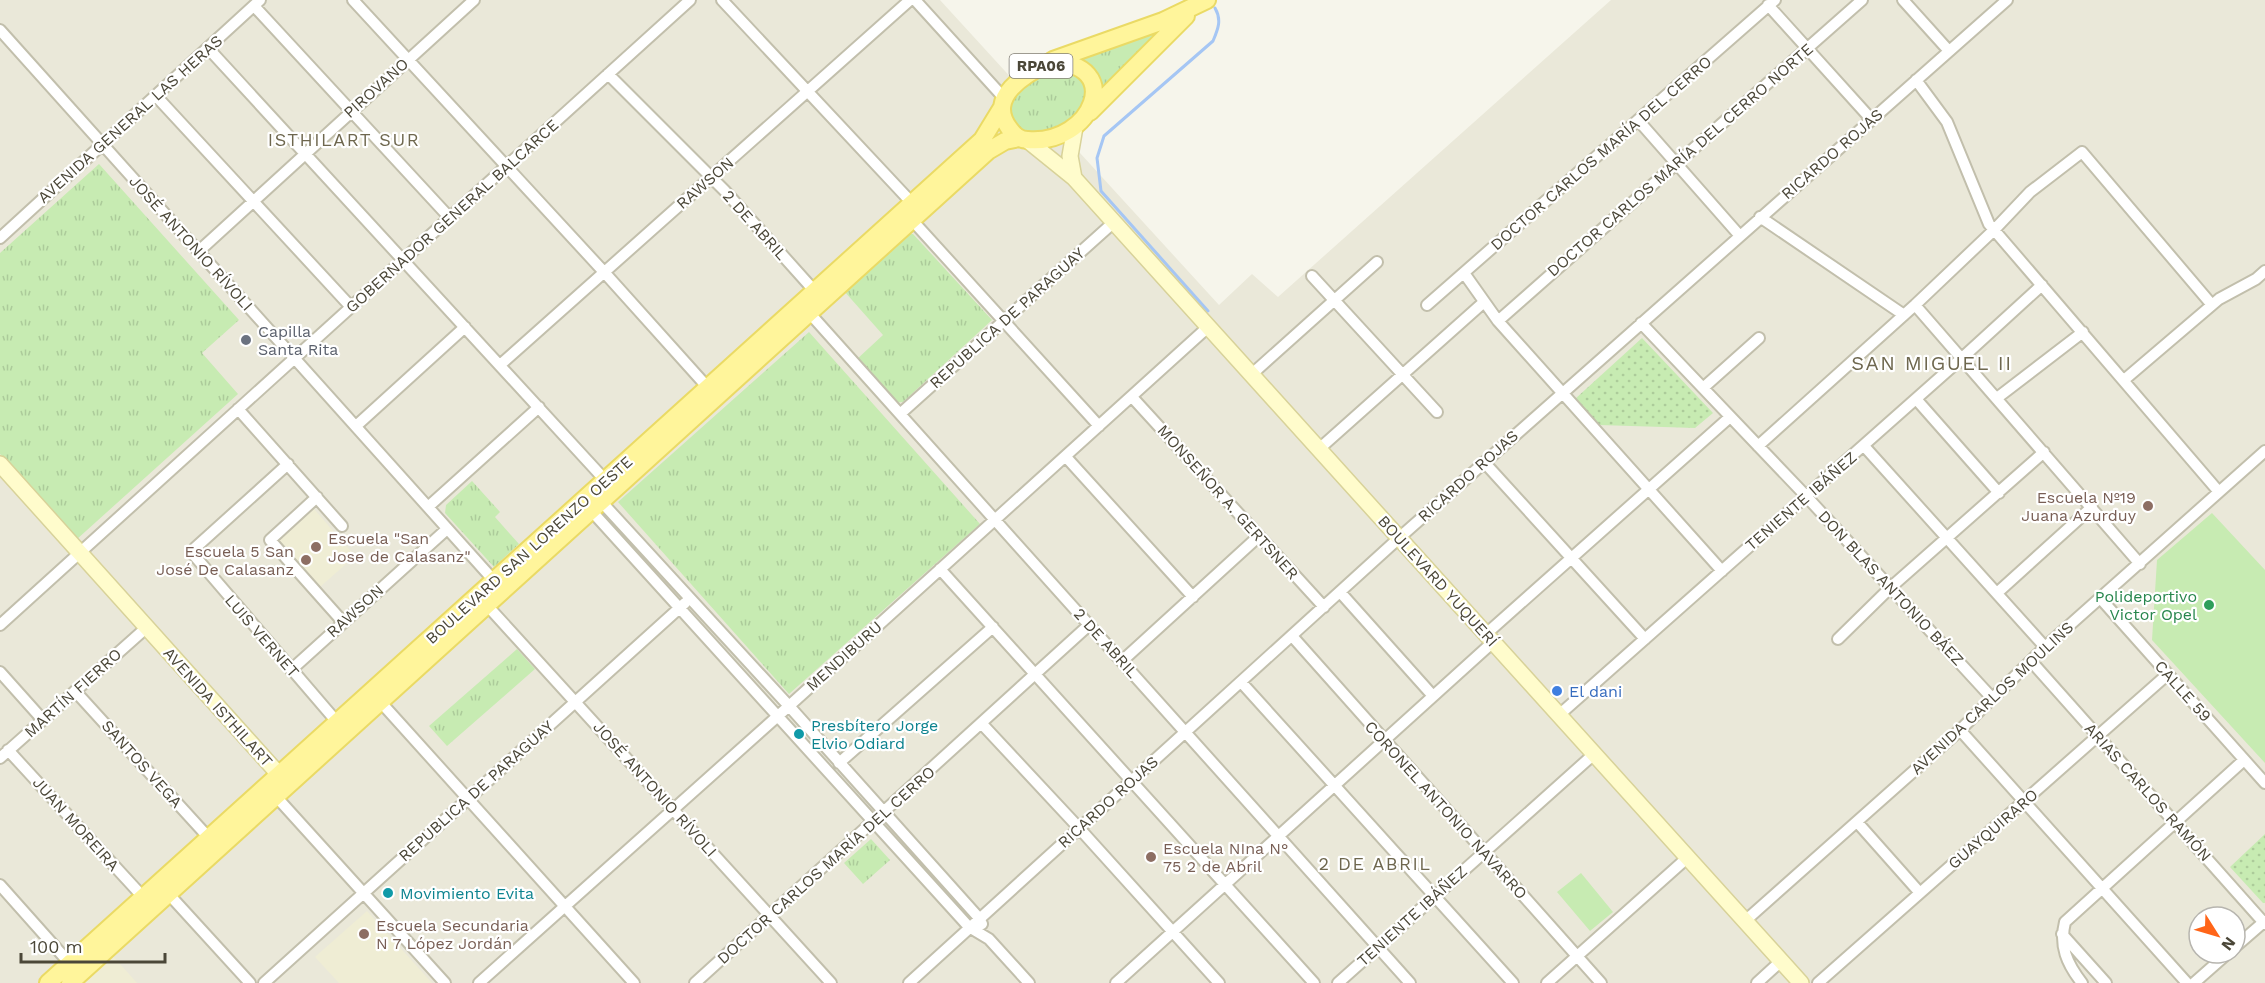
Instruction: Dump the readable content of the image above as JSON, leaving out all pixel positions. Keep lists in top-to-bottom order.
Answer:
{
  "streets": {
    "main road": [
      "RPA06",
      "BOULEVARD SAN LORENZO OESTE",
      "BOULEVARD YUQUERÍ",
      "AVENIDA ISTHILART"
    ],
    "street": [
      "PIROVANO",
      "AVENIDA GENERAL LAS HERAS",
      "DOCTOR CARLOS MARÍA DEL CERRO",
      "RICARDO ROJAS",
      "DOCTOR CARLOS MARÍA DEL CERRO NORTE",
      "RAWSON",
      "GOBERNADOR GENERAL BALCARCE",
      "2 DE ABRIL",
      "JOSÉ ANTONIO RÍVOLI",
      "REPUBLICA DE PARAGUAY",
      "TENIENTE IBÁÑEZ",
      "MONSEÑOR A. GERTSNER",
      "DON BLAS ANTONIO BÁEZ",
      "LUIS VERNET",
      "MENDIBURU",
      "CALLE 59",
      "MARTÍN FIERRO",
      "AVENIDA CARLOS MOULINS",
      "SANTOS VEGA",
      "ARIAS CARLOS RAMÓN",
      "CORONEL ANTONIO NAVARRO",
      "JUAN MOREIRA",
      "GUAYQUIRARO"
    ]
  },
  "crossings": [
    ["RPA06", "BOULEVARD SAN LORENZO OESTE"],
    ["RPA06", "BOULEVARD YUQUERÍ"],
    ["PIROVANO", "JOSÉ ANTONIO RÍVOLI"],
    ["AVENIDA GENERAL LAS HERAS", "JOSÉ ANTONIO RÍVOLI"],
    ["DOCTOR CARLOS MARÍA DEL CERRO", "2 DE ABRIL"],
    ["DOCTOR CARLOS MARÍA DEL CERRO", "JOSÉ ANTONIO RÍVOLI"],
    ["RICARDO ROJAS", "2 DE ABRIL"],
    ["RICARDO ROJAS", "MONSEÑOR A. GERTSNER"],
    ["RICARDO ROJAS", "BOULEVARD YUQUERÍ"],
    ["RICARDO ROJAS", "DON BLAS ANTONIO BÁEZ"],
    ["RICARDO ROJAS", "CORONEL ANTONIO NAVARRO"],
    ["RAWSON", "2 DE ABRIL"],
    ["RAWSON", "JOSÉ ANTONIO RÍVOLI"],
    ["RAWSON", "LUIS VERNET"],
    ["GOBERNADOR GENERAL BALCARCE", "2 DE ABRIL"],
    ["GOBERNADOR GENERAL BALCARCE", "JOSÉ ANTONIO RÍVOLI"],
    ["GOBERNADOR GENERAL BALCARCE", "AVENIDA ISTHILART"],
    ["2 DE ABRIL", "REPUBLICA DE PARAGUAY"],
    ["2 DE ABRIL", "TENIENTE IBÁÑEZ"],
    ["2 DE ABRIL", "BOULEVARD SAN LORENZO OESTE"],
    ["2 DE ABRIL", "MENDIBURU"],
    ["JOSÉ ANTONIO RÍVOLI", "REPUBLICA DE PARAGUAY"],
    ["JOSÉ ANTONIO RÍVOLI", "BOULEVARD SAN LORENZO OESTE"],
    ["JOSÉ ANTONIO RÍVOLI", "MENDIBURU"],
    ["REPUBLICA DE PARAGUAY", "BOULEVARD YUQUERÍ"],
    ["TENIENTE IBÁÑEZ", "BOULEVARD YUQUERÍ"],
    ["TENIENTE IBÁÑEZ", "DON BLAS ANTONIO BÁEZ"],
    ["TENIENTE IBÁÑEZ", "CORONEL ANTONIO NAVARRO"],
    ["MONSEÑOR A. GERTSNER", "MENDIBURU"],
    ["BOULEVARD SAN LORENZO OESTE", "BOULEVARD YUQUERÍ"],
    ["BOULEVARD SAN LORENZO OESTE", "LUIS VERNET"],
    ["BOULEVARD SAN LORENZO OESTE", "AVENIDA ISTHILART"],
    ["BOULEVARD SAN LORENZO OESTE", "SANTOS VEGA"],
    ["BOULEVARD SAN LORENZO OESTE", "JUAN MOREIRA"],
    ["BOULEVARD YUQUERÍ", "MENDIBURU"],
    ["BOULEVARD YUQUERÍ", "AVENIDA CARLOS MOULINS"],
    ["DON BLAS ANTONIO BÁEZ", "AVENIDA CARLOS MOULINS"],
    ["CALLE 59", "AVENIDA CARLOS MOULINS"],
    ["CALLE 59", "GUAYQUIRARO"],
    ["MARTÍN FIERRO", "AVENIDA ISTHILART"],
    ["MARTÍN FIERRO", "SANTOS VEGA"],
    ["MARTÍN FIERRO", "JUAN MOREIRA"],
    ["AVENIDA CARLOS MOULINS", "ARIAS CARLOS RAMÓN"],
    ["ARIAS CARLOS RAMÓN", "GUAYQUIRARO"]
  ],
  "districts": ["ISTHILART SUR", "SAN MIGUEL II", "2 DE ABRIL"],
  "places": [
    "Capilla Santa Rita",
    "Escuela Nº19 Juana Azurduy",
    "Escuela \"San Jose de Calasanz\"",
    "Escuela 5 San José De Calasanz",
    "Polideportivo Victor Opel",
    "El dani",
    "Presbítero Jorge Elvio Odiard",
    "Escuela NIna N° 75 2 de Abril",
    "Movimiento Evita",
    "Escuela Secundaria N 7 López Jordán"
  ],
  "scale_bar": "100 m",
  "north": "bottom right"
}
